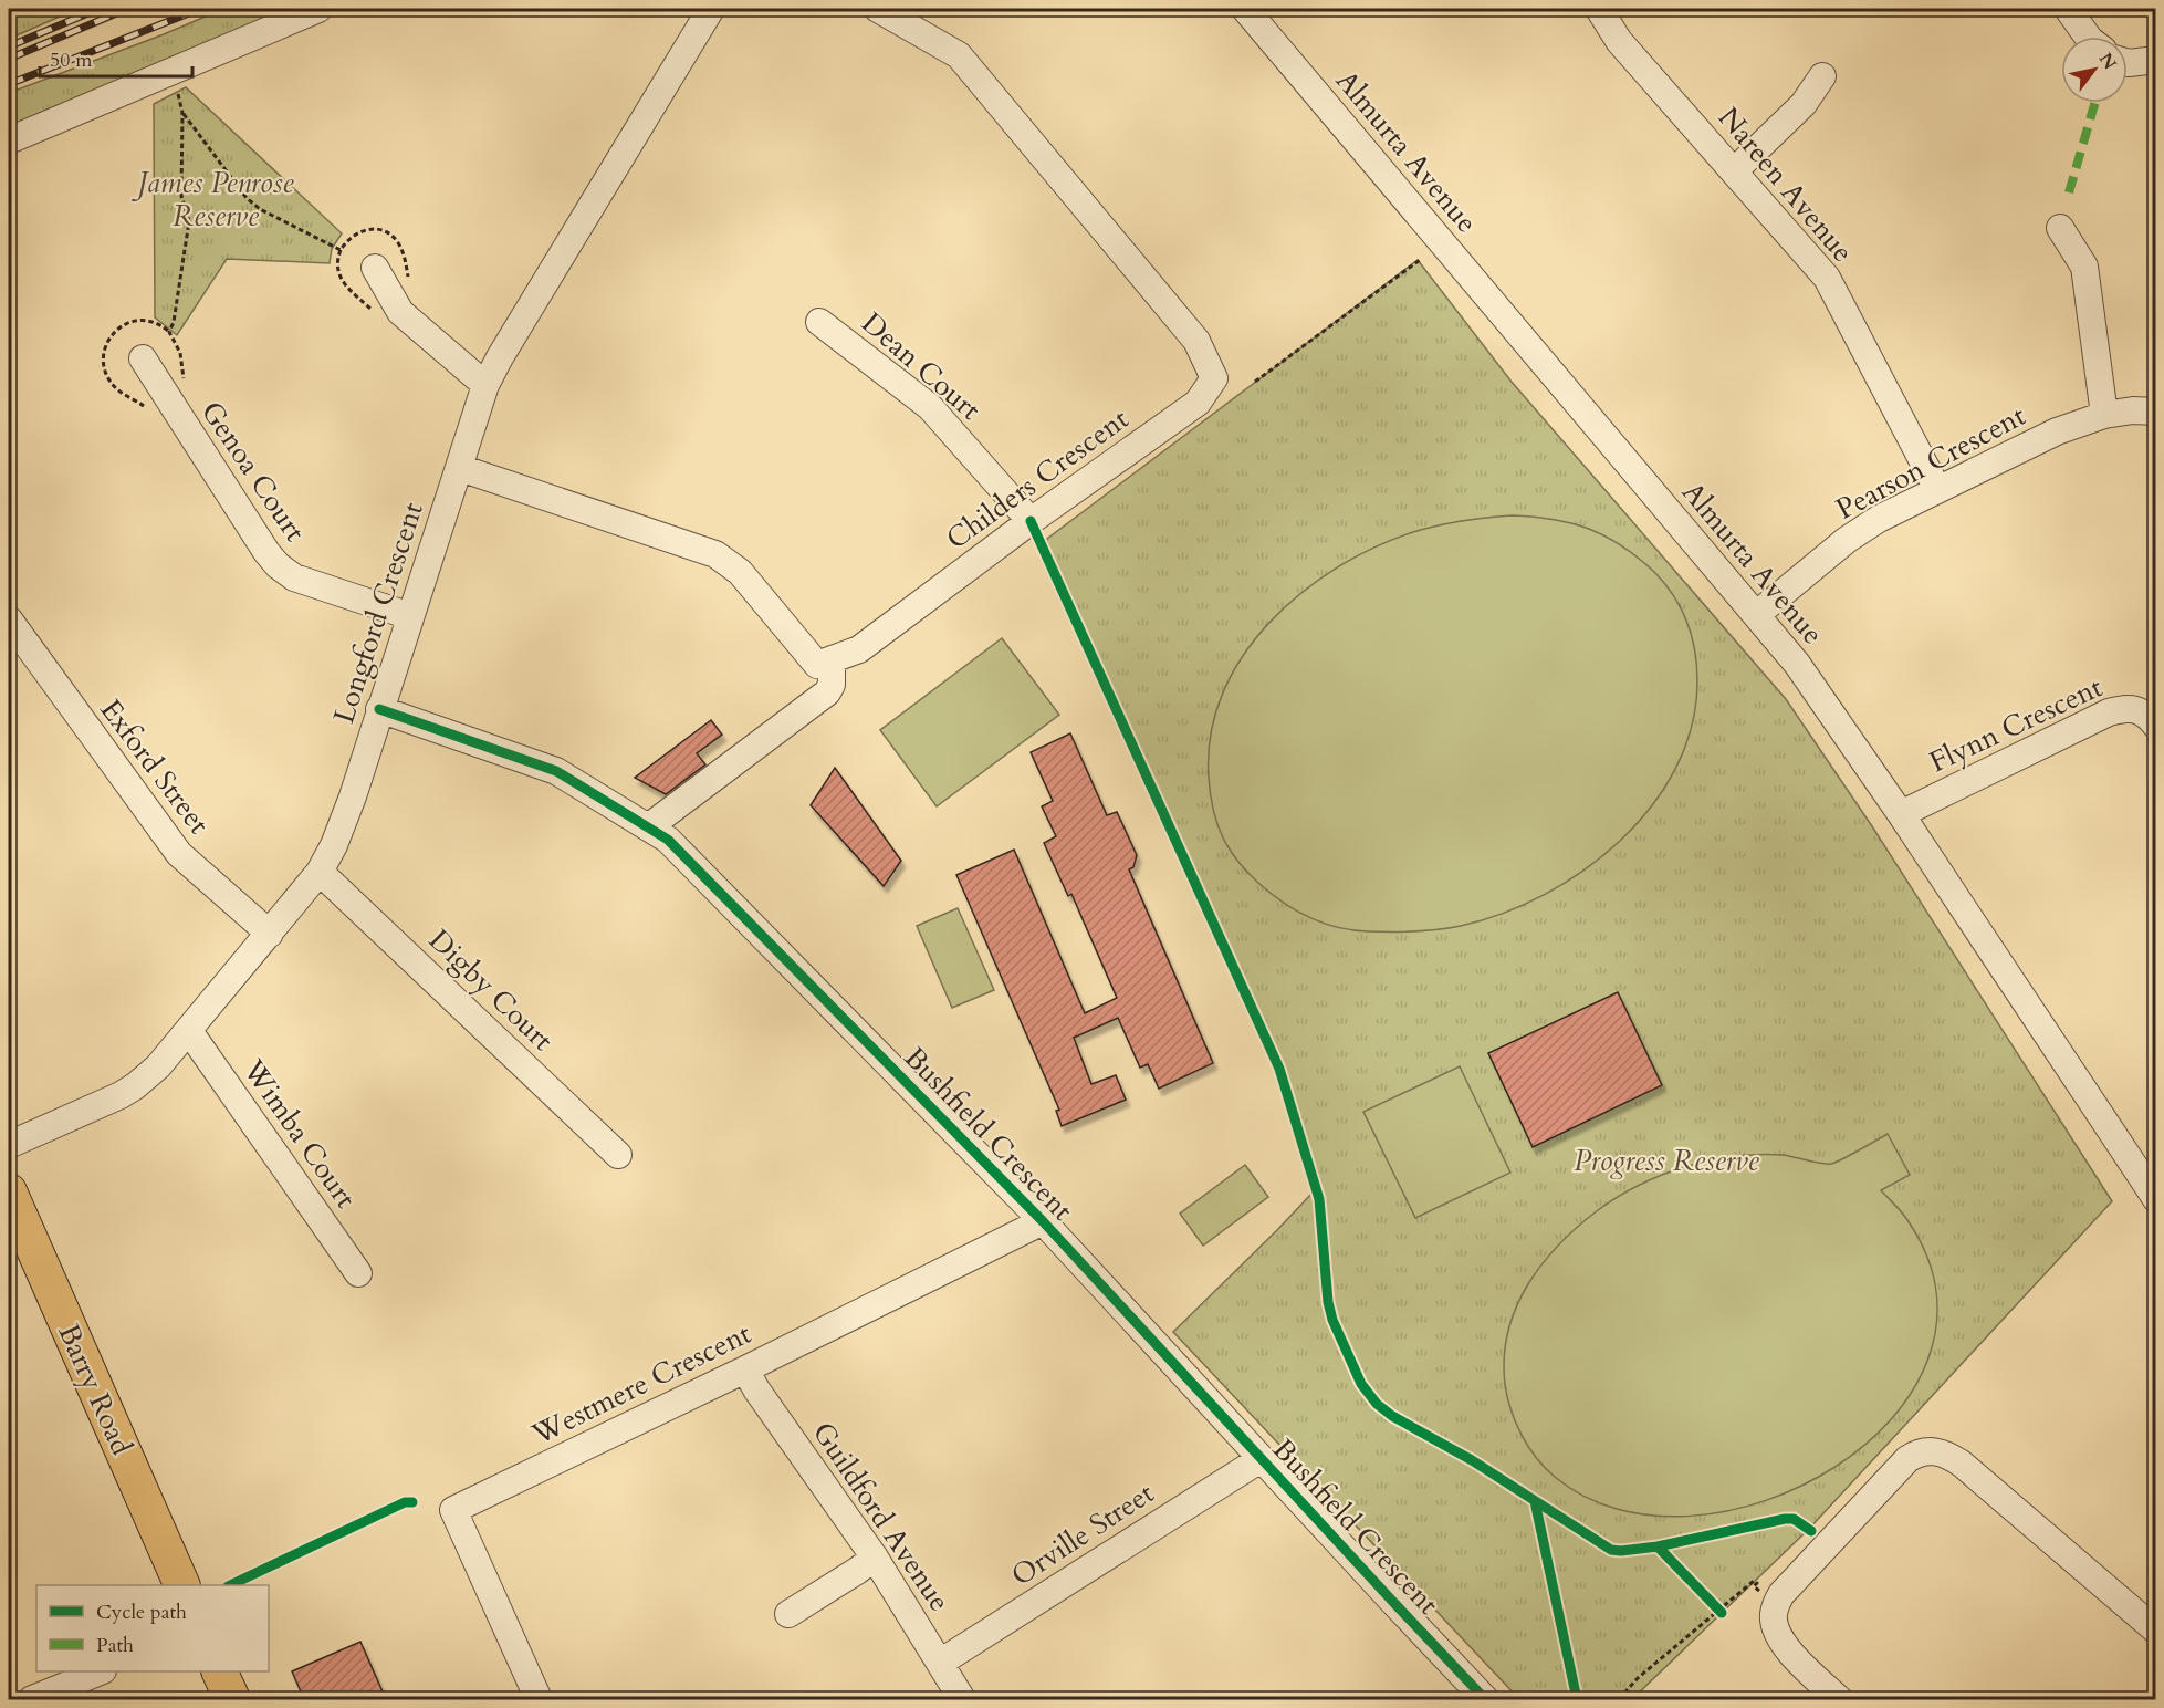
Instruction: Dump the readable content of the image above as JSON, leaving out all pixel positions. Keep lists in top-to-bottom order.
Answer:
{
  "streets": {
    "main road": ["Barry Road"],
    "street": [
      "Almurta Avenue",
      "Nareen Avenue",
      "Dean Court",
      "Pearson Crescent",
      "Genoa Court",
      "Childers Crescent",
      "Longford Crescent",
      "Flynn Crescent",
      "Exford Street",
      "Digby Court",
      "Wimba Court",
      "Bushfield Crescent",
      "Westmere Crescent",
      "Guildford Avenue",
      "Orville Street"
    ]
  },
  "crossings": [
    ["Almurta Avenue", "Pearson Crescent"],
    ["Almurta Avenue", "Flynn Crescent"],
    ["Nareen Avenue", "Pearson Crescent"],
    ["Dean Court", "Childers Crescent"],
    ["Genoa Court", "Longford Crescent"],
    ["Longford Crescent", "Exford Street"],
    ["Longford Crescent", "Digby Court"],
    ["Longford Crescent", "Wimba Court"],
    ["Longford Crescent", "Bushfield Crescent"],
    ["Bushfield Crescent", "Westmere Crescent"],
    ["Bushfield Crescent", "Orville Street"],
    ["Westmere Crescent", "Guildford Avenue"],
    ["Guildford Avenue", "Orville Street"]
  ],
  "parks": ["James Penrose Reserve", "Progress Reserve"],
  "legend": ["Cycle path", "Path"],
  "scale_bar": "50 m",
  "north": "top right"
}
